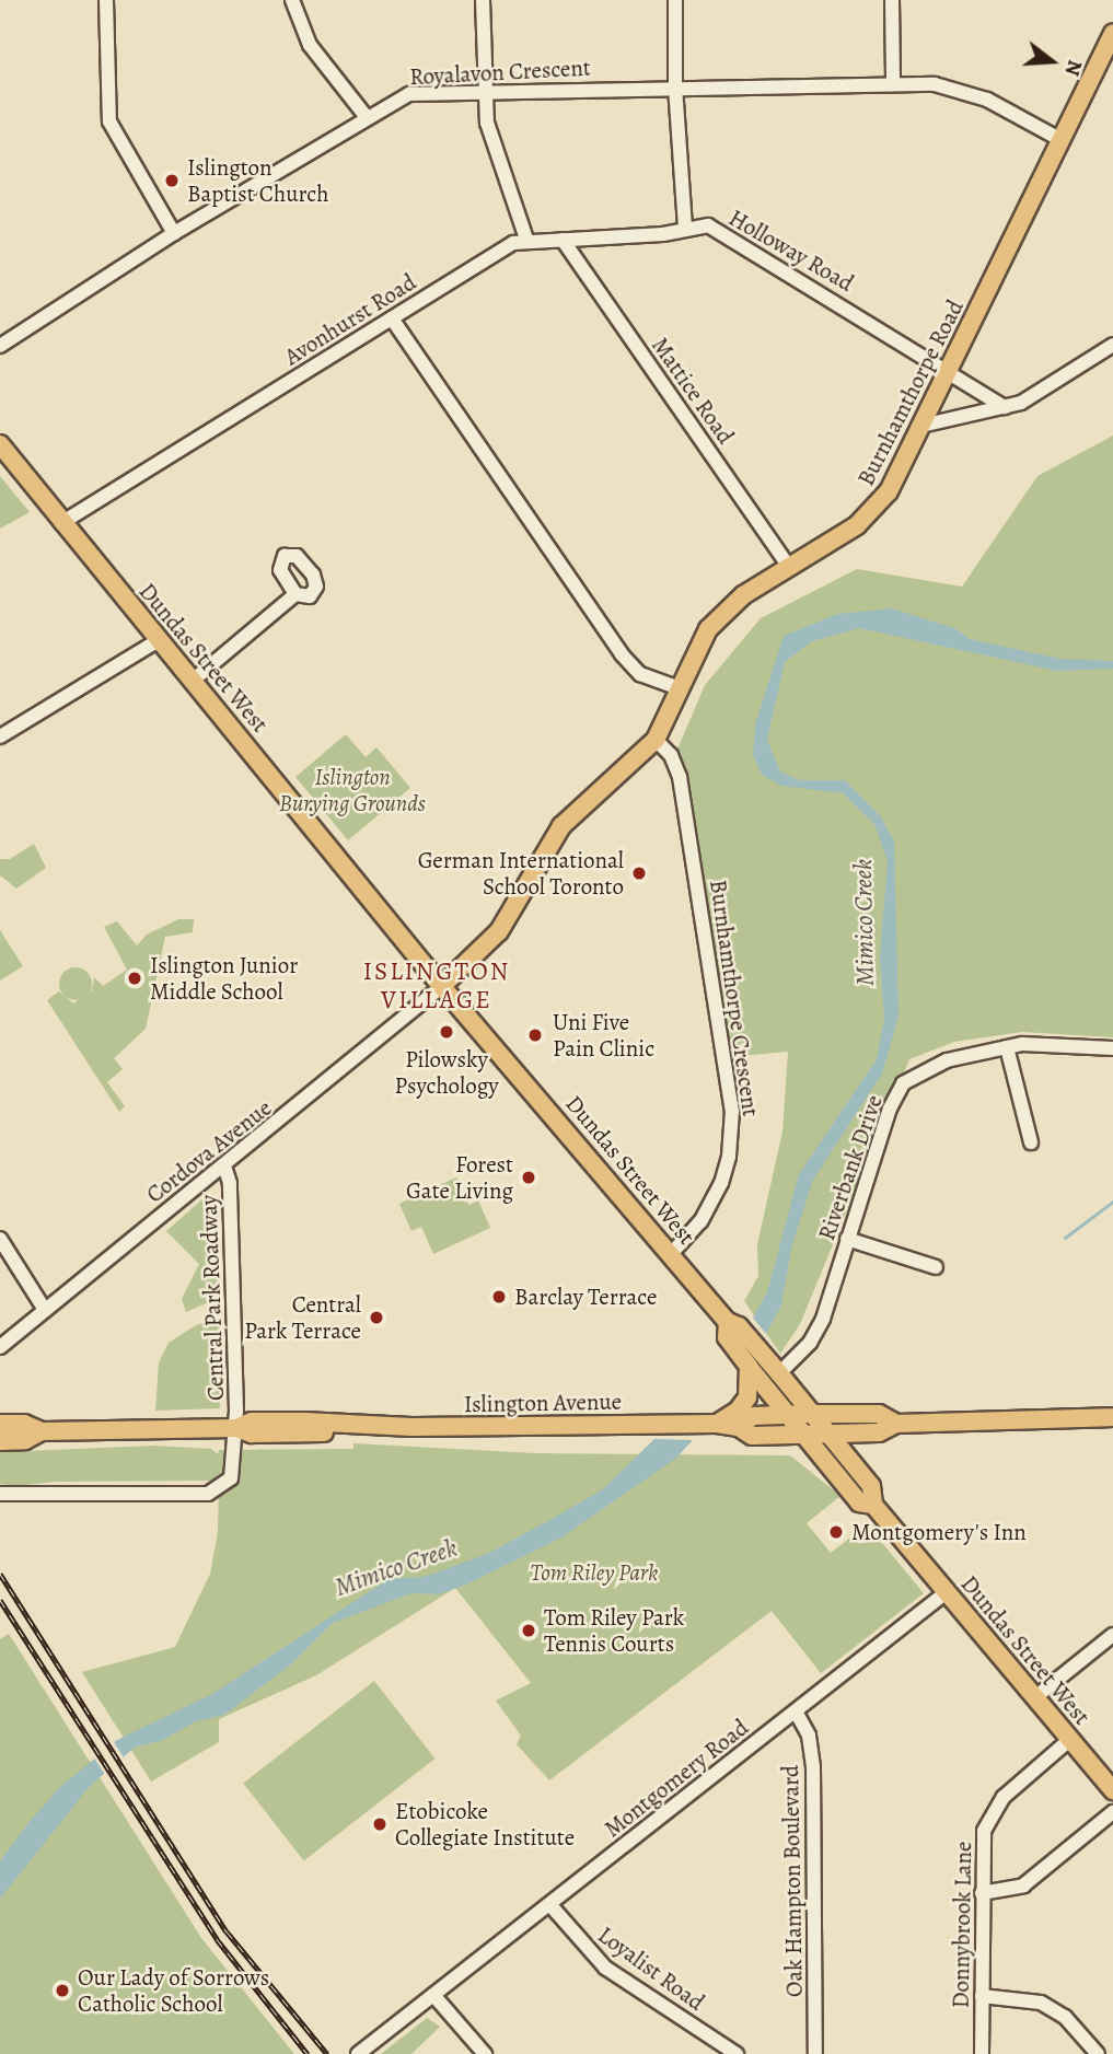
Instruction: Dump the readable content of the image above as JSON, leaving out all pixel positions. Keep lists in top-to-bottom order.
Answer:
{
  "streets": {
    "main road": ["Burnhamthorpe Road", "Dundas Street West", "Islington Avenue"],
    "street": [
      "Royalavon Crescent",
      "Holloway Road",
      "Avonhurst Road",
      "Mattice Road",
      "Burnhamthorpe Crescent",
      "Cordova Avenue",
      "Riverbank Drive",
      "Central Park Roadway",
      "Montgomery Road",
      "Oak Hampton Boulevard",
      "Donnybrook Lane",
      "Loyalist Road"
    ]
  },
  "crossings": [
    ["Royalavon Crescent", "Burnhamthorpe Road"],
    ["Holloway Road", "Avonhurst Road"],
    ["Holloway Road", "Burnhamthorpe Road"],
    ["Avonhurst Road", "Mattice Road"],
    ["Avonhurst Road", "Dundas Street West"],
    ["Mattice Road", "Burnhamthorpe Road"],
    ["Burnhamthorpe Road", "Dundas Street West"],
    ["Burnhamthorpe Road", "Burnhamthorpe Crescent"],
    ["Burnhamthorpe Road", "Cordova Avenue"],
    ["Dundas Street West", "Burnhamthorpe Crescent"],
    ["Dundas Street West", "Cordova Avenue"],
    ["Dundas Street West", "Riverbank Drive"],
    ["Dundas Street West", "Islington Avenue"],
    ["Dundas Street West", "Montgomery Road"],
    ["Dundas Street West", "Donnybrook Lane"],
    ["Cordova Avenue", "Central Park Roadway"],
    ["Central Park Roadway", "Islington Avenue"],
    ["Montgomery Road", "Oak Hampton Boulevard"],
    ["Montgomery Road", "Loyalist Road"]
  ],
  "districts": ["ISLINGTON VILLAGE"],
  "water": ["Mimico Creek"],
  "parks": ["Islington Burying Grounds", "Tom Riley Park"],
  "places": [
    "Islington Baptist Church",
    "German International School Toronto",
    "Islington Junior Middle School",
    "Pilowsky Psychology",
    "Uni Five Pain Clinic",
    "Forest Gate Living",
    "Barclay Terrace",
    "Central Park Terrace",
    "Montgomery's Inn",
    "Tom Riley Park Tennis Courts",
    "Etobicoke Collegiate Institute",
    "Our Lady of Sorrows Catholic School"
  ],
  "north": "right"
}
